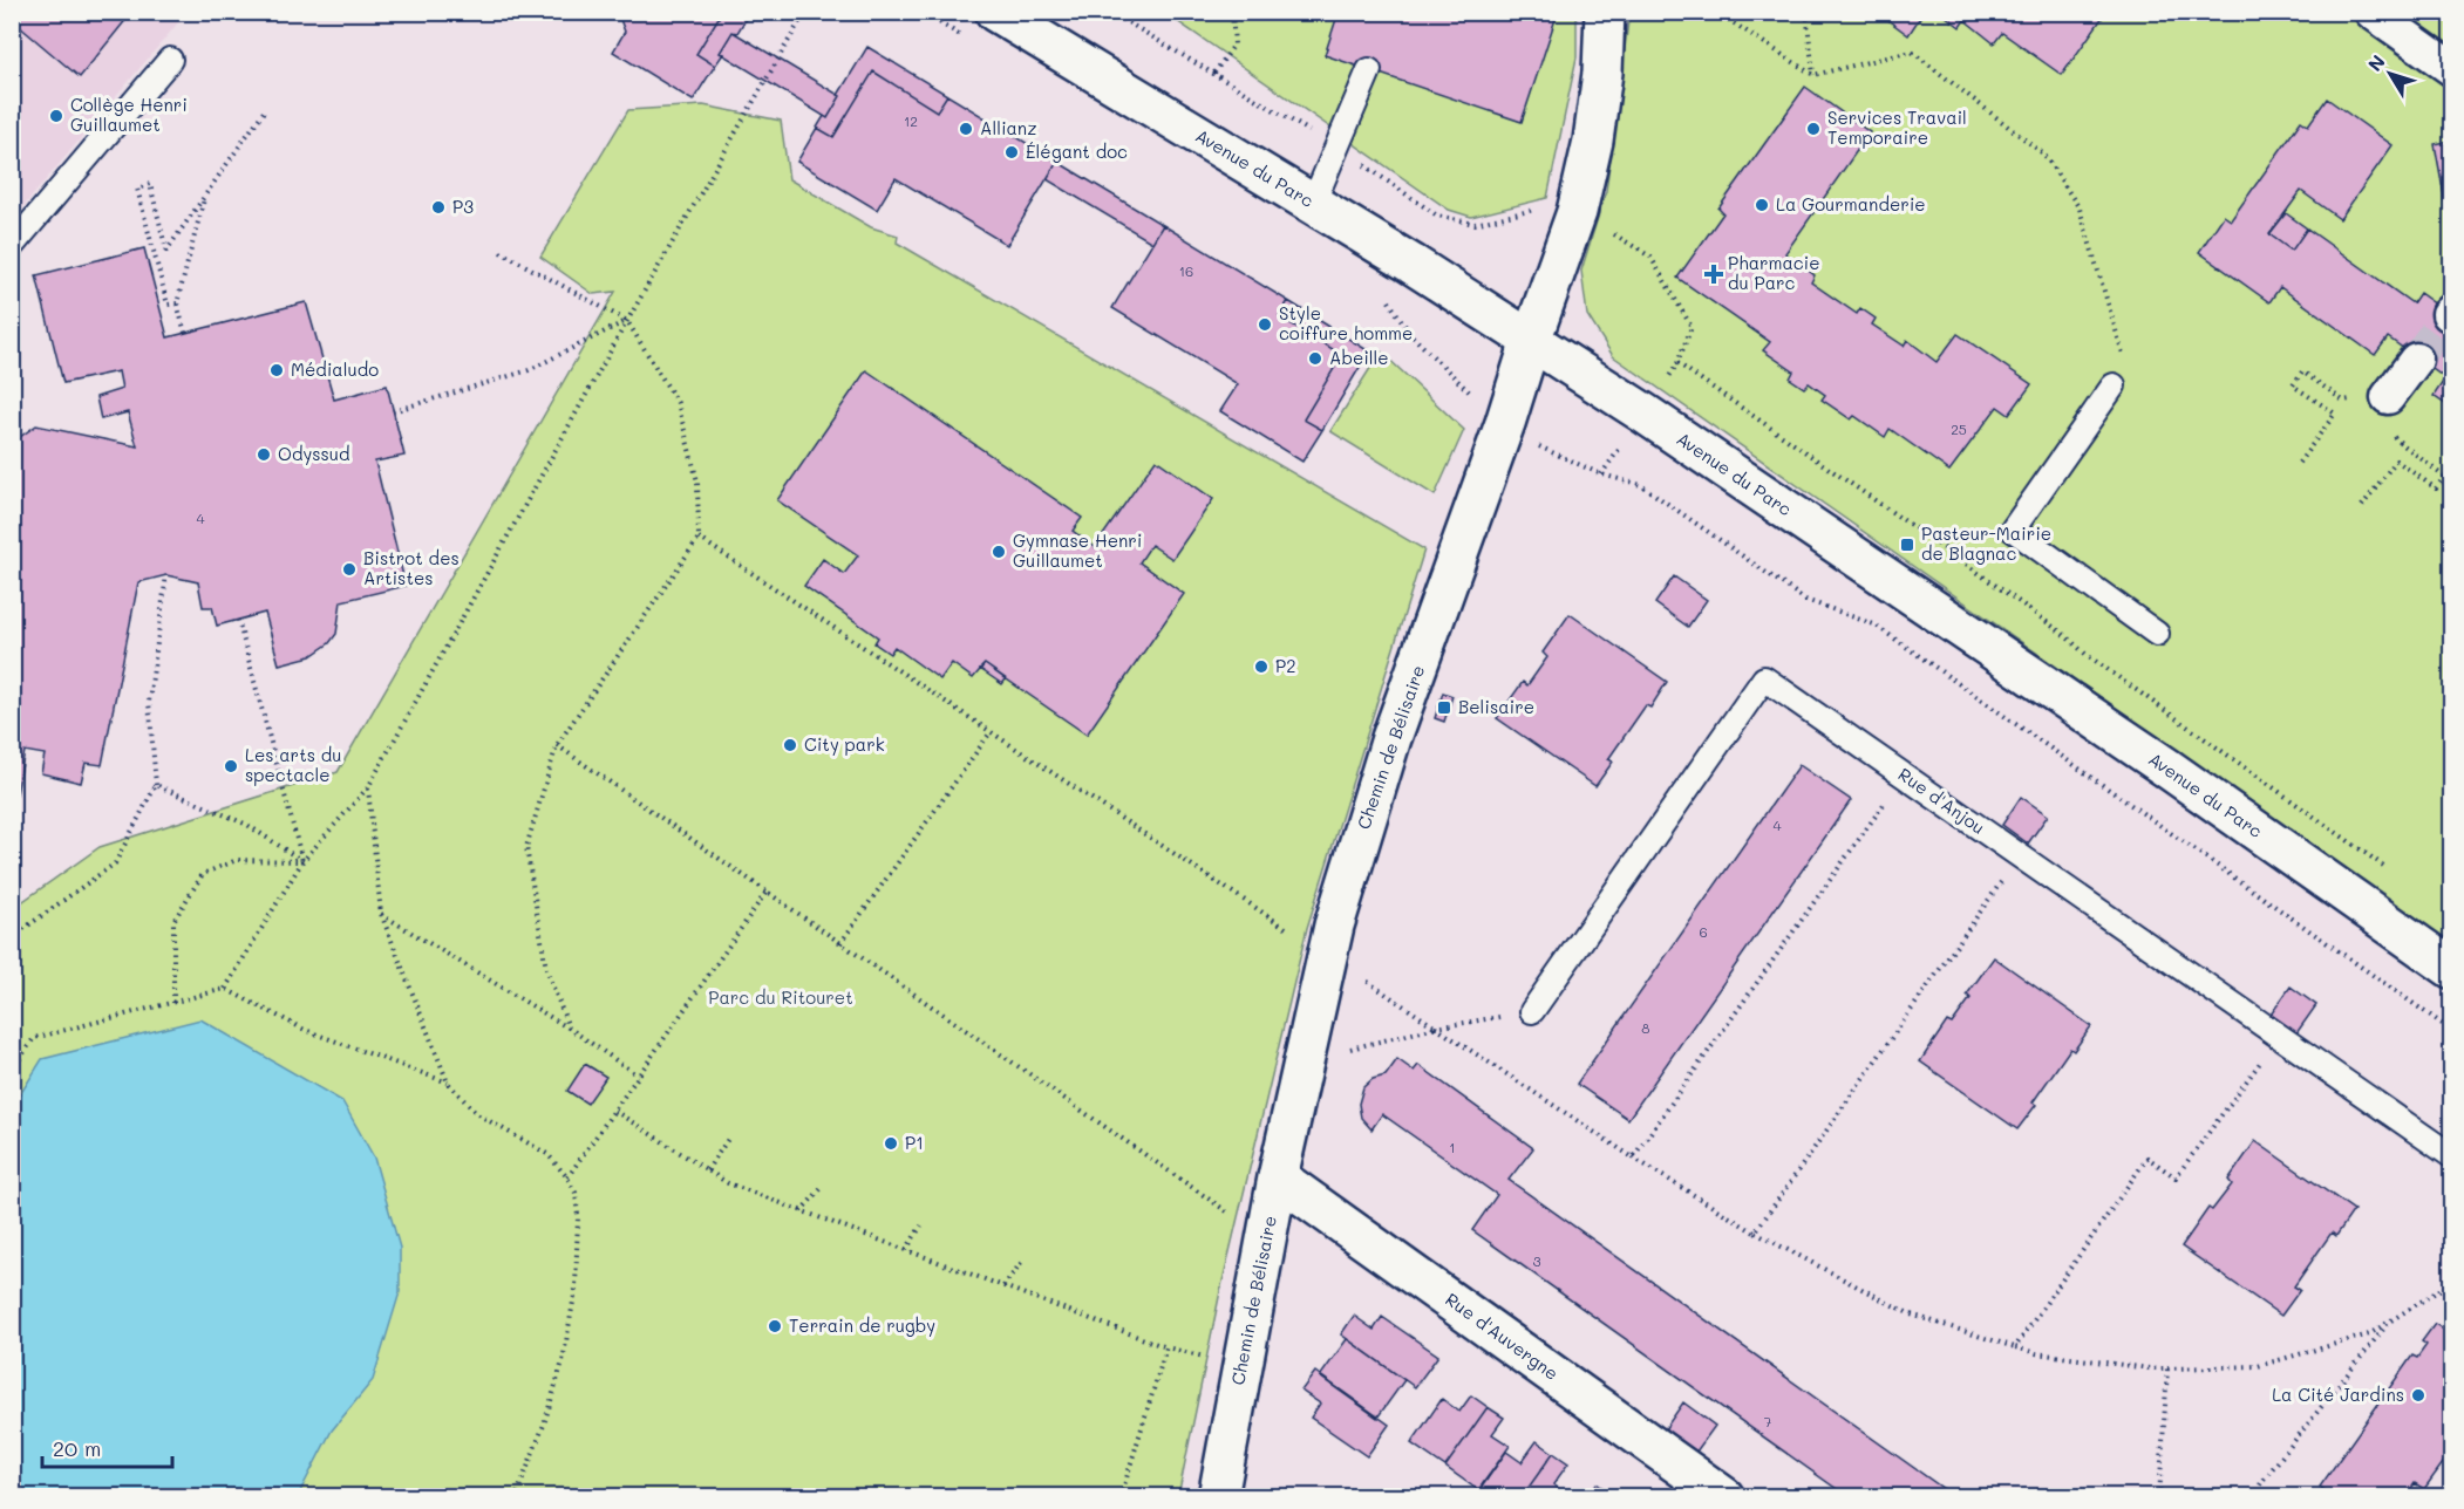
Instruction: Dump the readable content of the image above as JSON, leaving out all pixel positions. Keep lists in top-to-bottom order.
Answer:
{
  "streets": {
    "street": ["Avenue du Parc", "Chemin de Bélisaire", "Rue d'Auvergne"],
    "lane": ["Rue d'Anjou"]
  },
  "crossings": [
    ["Avenue du Parc", "Chemin de Bélisaire"],
    ["Chemin de Bélisaire", "Rue d'Auvergne"]
  ],
  "parks": ["Parc du Ritouret"],
  "places": {
    "other": [
      "Collège Henri Guillaumet",
      "Allianz",
      "Services Travail Temporaire",
      "Élégant doc",
      "La Gourmanderie",
      "P3",
      "Style coiffure homme",
      "Abeille",
      "Médialudo",
      "Odyssud",
      "Gymnase Henri Guillaumet",
      "Bistrot des Artistes",
      "P2",
      "City park",
      "Les arts du spectacle",
      "P1",
      "Terrain de rugby",
      "La Cité Jardins"
    ],
    "health": ["Pharmacie du Parc"],
    "transit": ["Pasteur-Mairie de Blagnac", "Belisaire"]
  },
  "house_numbers": [
    "12",
    "16",
    "25",
    "4",
    "4",
    "6",
    "8",
    "1",
    "3",
    "7"
  ],
  "scale_bar": "20 m",
  "north": "top left"
}
